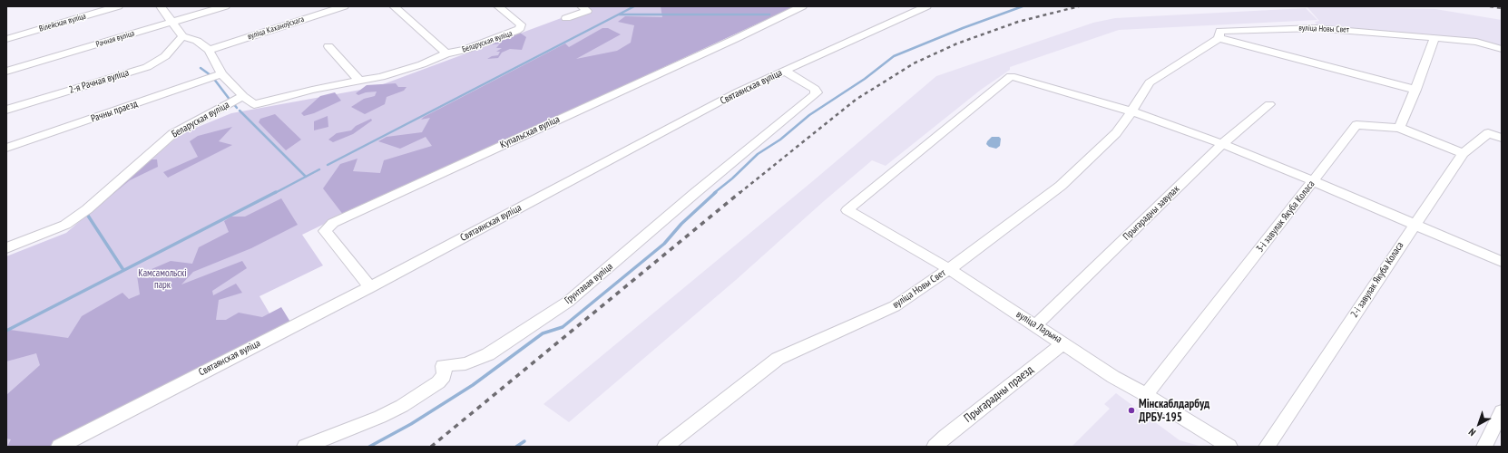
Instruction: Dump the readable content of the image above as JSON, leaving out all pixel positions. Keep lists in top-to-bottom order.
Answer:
{
  "streets": {
    "street": [
      "Вілейская вуліца",
      "вуліца Каханоўскага",
      "вуліца Новы Свет",
      "Рачная вуліца",
      "Беларуская вуліца",
      "2-я Рачная вуліца",
      "Святаянская вуліца",
      "Рачны праезд",
      "Купальская вуліца",
      "Прыгарадны завулак",
      "3-і завулак Якуба Коласа",
      "2-і завулак Якуба Коласа",
      "Грунтавая вуліца",
      "вуліца Ларына",
      "Прыгарадны праезд"
    ]
  },
  "crossings": [
    ["вуліца Новы Свет", "вуліца Ларына"],
    ["Святаянская вуліца", "Купальская вуліца"],
    ["Святаянская вуліца", "Грунтавая вуліца"],
    ["Прыгарадны завулак", "вуліца Ларына"],
    ["3-і завулак Якуба Коласа", "2-і завулак Якуба Коласа"],
    ["3-і завулак Якуба Коласа", "вуліца Ларына"],
    ["вуліца Ларына", "Прыгарадны праезд"]
  ],
  "parks": ["Камсамольскі парк"],
  "places": ["Мінскаблдарбуд ДРБУ-195"],
  "north": "bottom left"
}
